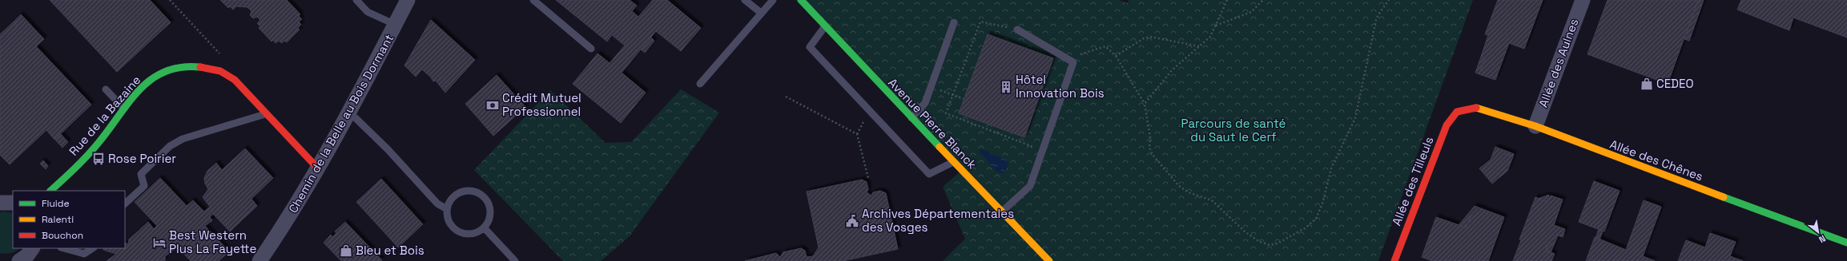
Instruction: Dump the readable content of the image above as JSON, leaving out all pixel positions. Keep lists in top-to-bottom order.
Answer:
{
  "streets": {
    "street": [
      "Allée des Aulnes",
      "Rue de la Bazaine",
      "Chemin de la Belle au Bois Dormant",
      "Avenue Pierre Blanck",
      "Allée des Chênes",
      "Allée des Tilleuls"
    ]
  },
  "crossings": [
    ["Allée des Aulnes", "Allée des Chênes"],
    ["Rue de la Bazaine", "Chemin de la Belle au Bois Dormant"],
    ["Allée des Chênes", "Allée des Tilleuls"]
  ],
  "parks": ["Parcours de santé du Saut le Cerf"],
  "places": {
    "shop": ["CEDEO", "Bleu et Bois"],
    "building": ["Hôtel Innovation Bois"],
    "bank": ["Crédit Mutuel Professionnel"],
    "bus stop": ["Rose Poirier"],
    "public building": ["Archives Départementales des Vosges"],
    "hotel": ["Best Western Plus La Fayette"]
  },
  "legend": ["Fluide", "Ralenti", "Bouchon"],
  "north": "bottom right"
}
